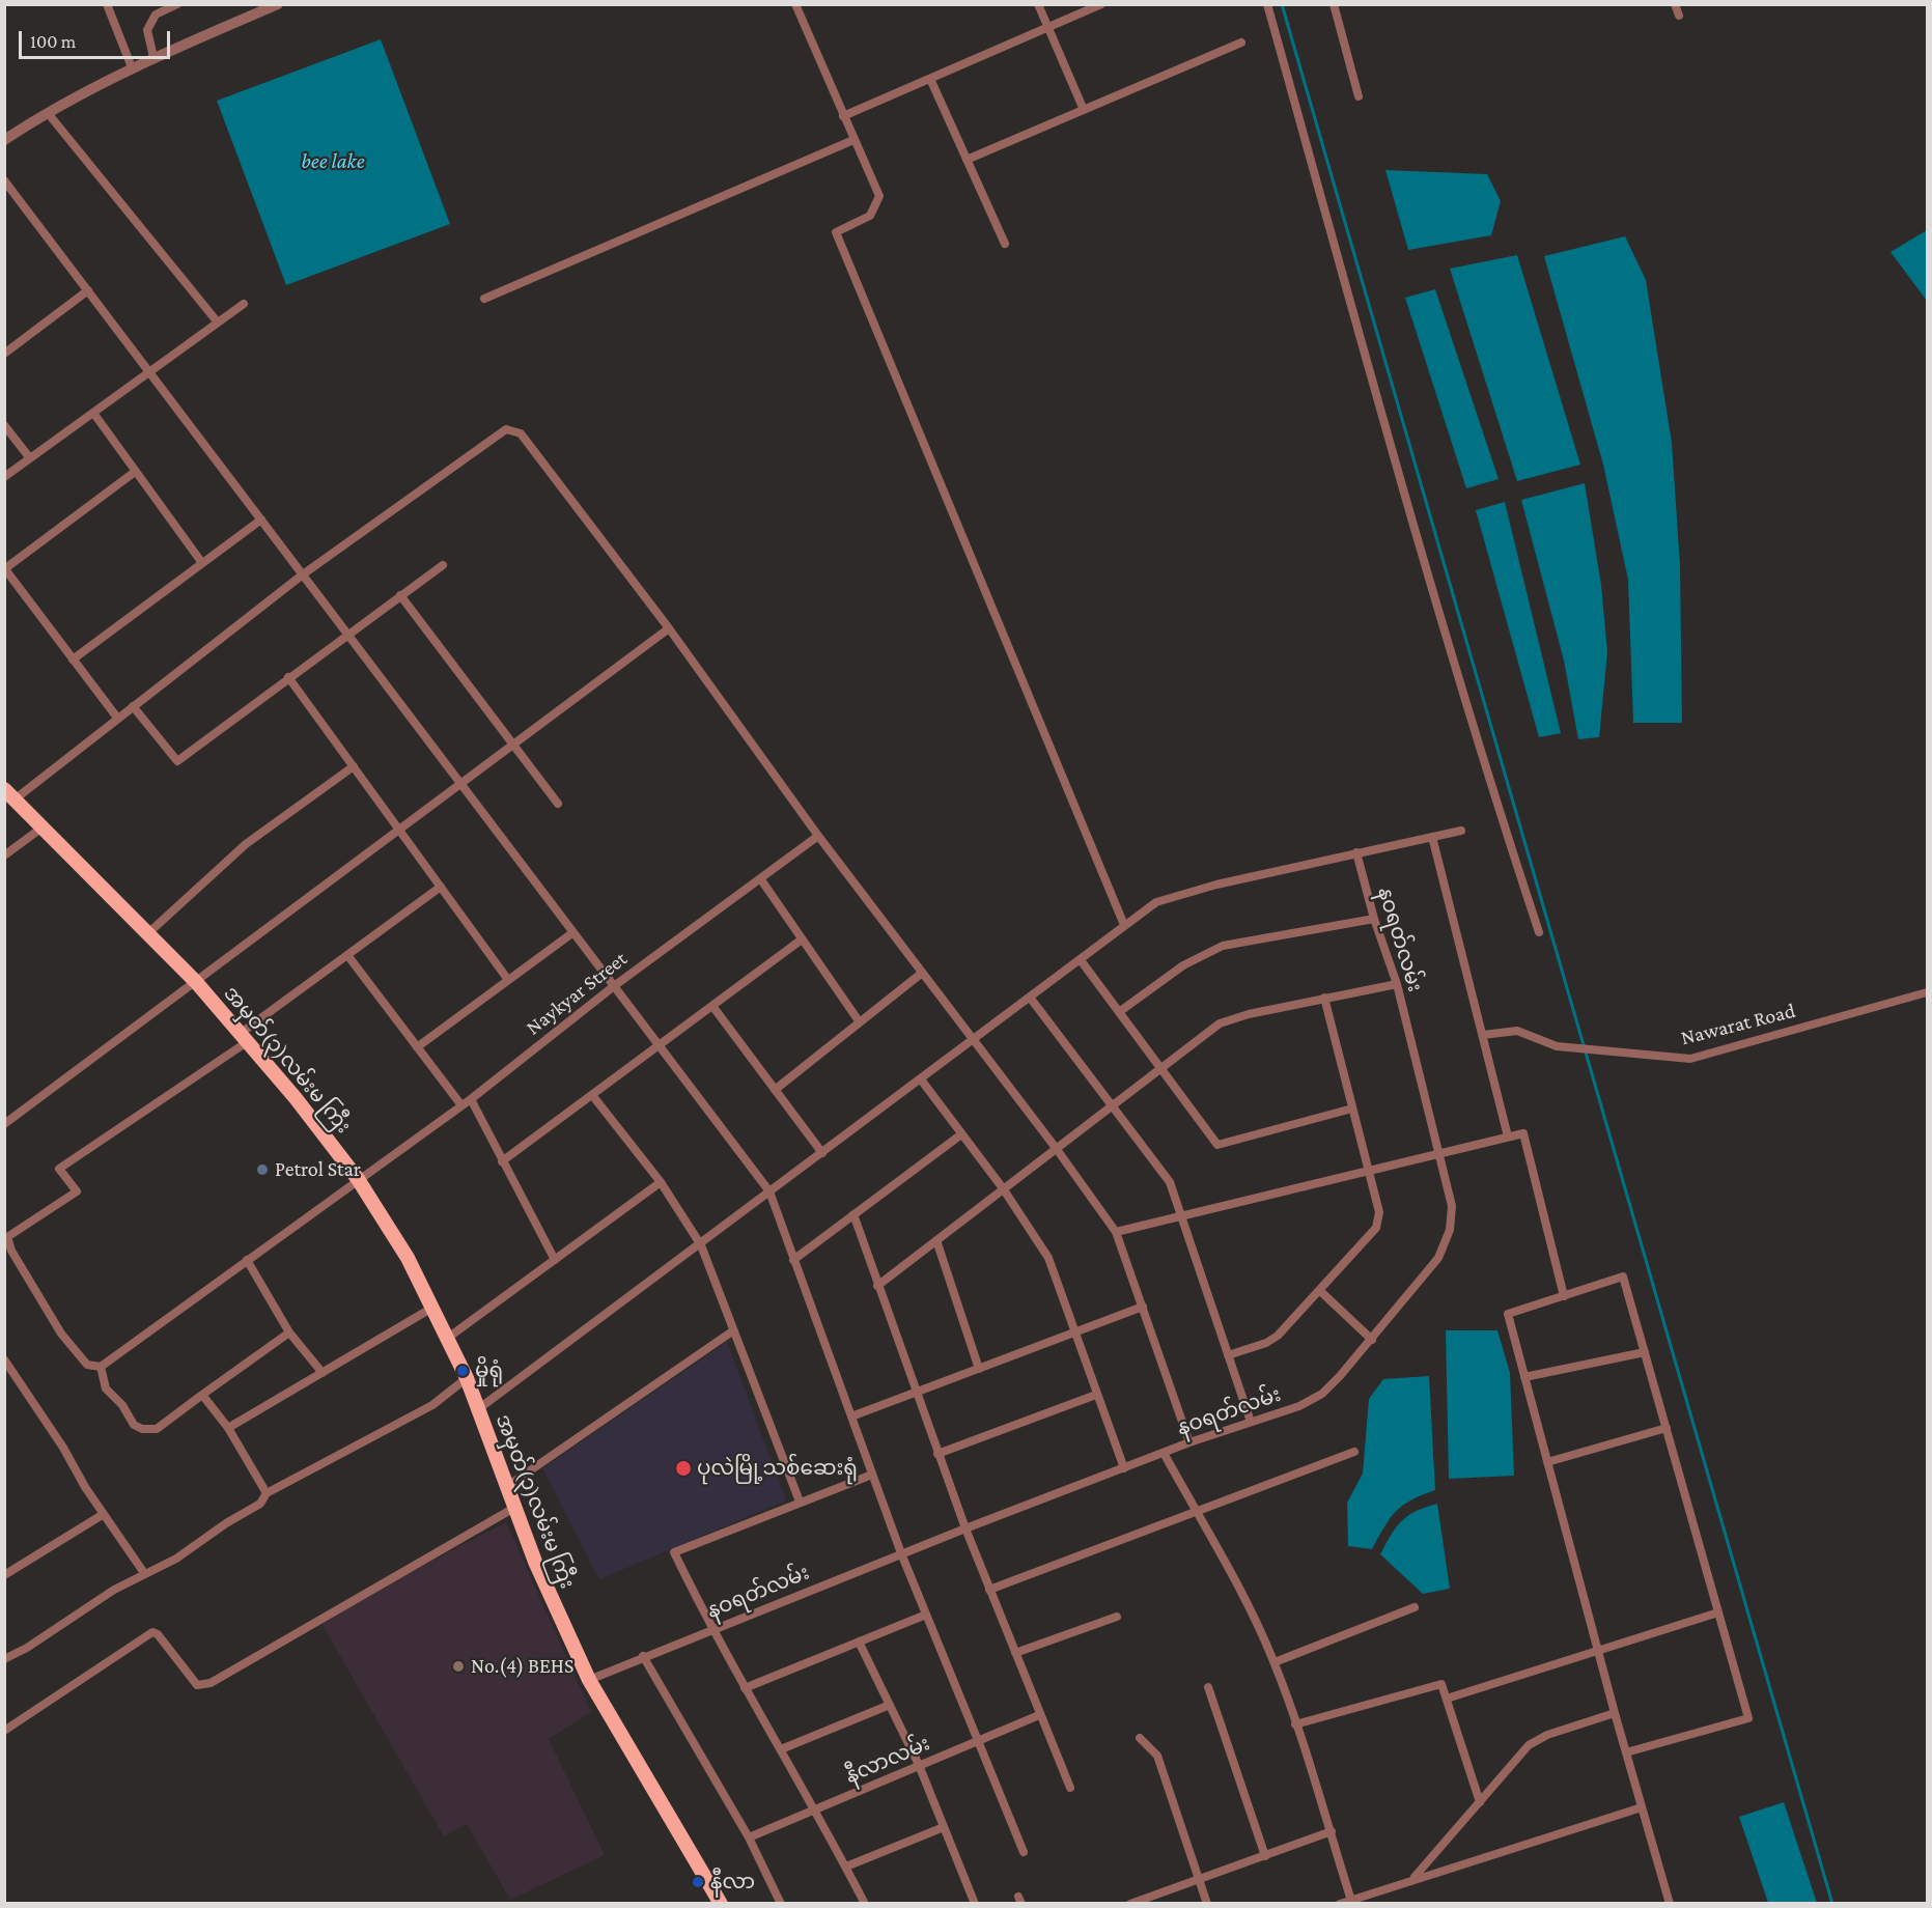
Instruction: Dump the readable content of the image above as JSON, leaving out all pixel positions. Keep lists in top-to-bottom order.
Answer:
{
  "streets": {
    "main road": ["အမှတ်(၃)လမ်းမ ကြီး"],
    "street": [
      "နဝရတ်လမ်း",
      "Naykyar Street",
      "Nawarat Road",
      "နီလာလမ်း"
    ]
  },
  "crossings": [
    ["နဝရတ်လမ်း", "အမှတ်(၃)လမ်းမ ကြီး"],
    ["Naykyar Street", "အမှတ်(၃)လမ်းမ ကြီး"]
  ],
  "water": ["bee lake"],
  "places": [
    "Petrol Star",
    "မှိုရုံ",
    "ပုလဲမြို့သစ်ဆေးရုံ",
    "No.(4) BEHS",
    "နီလာ"
  ],
  "scale_bar": "100 m"
}
